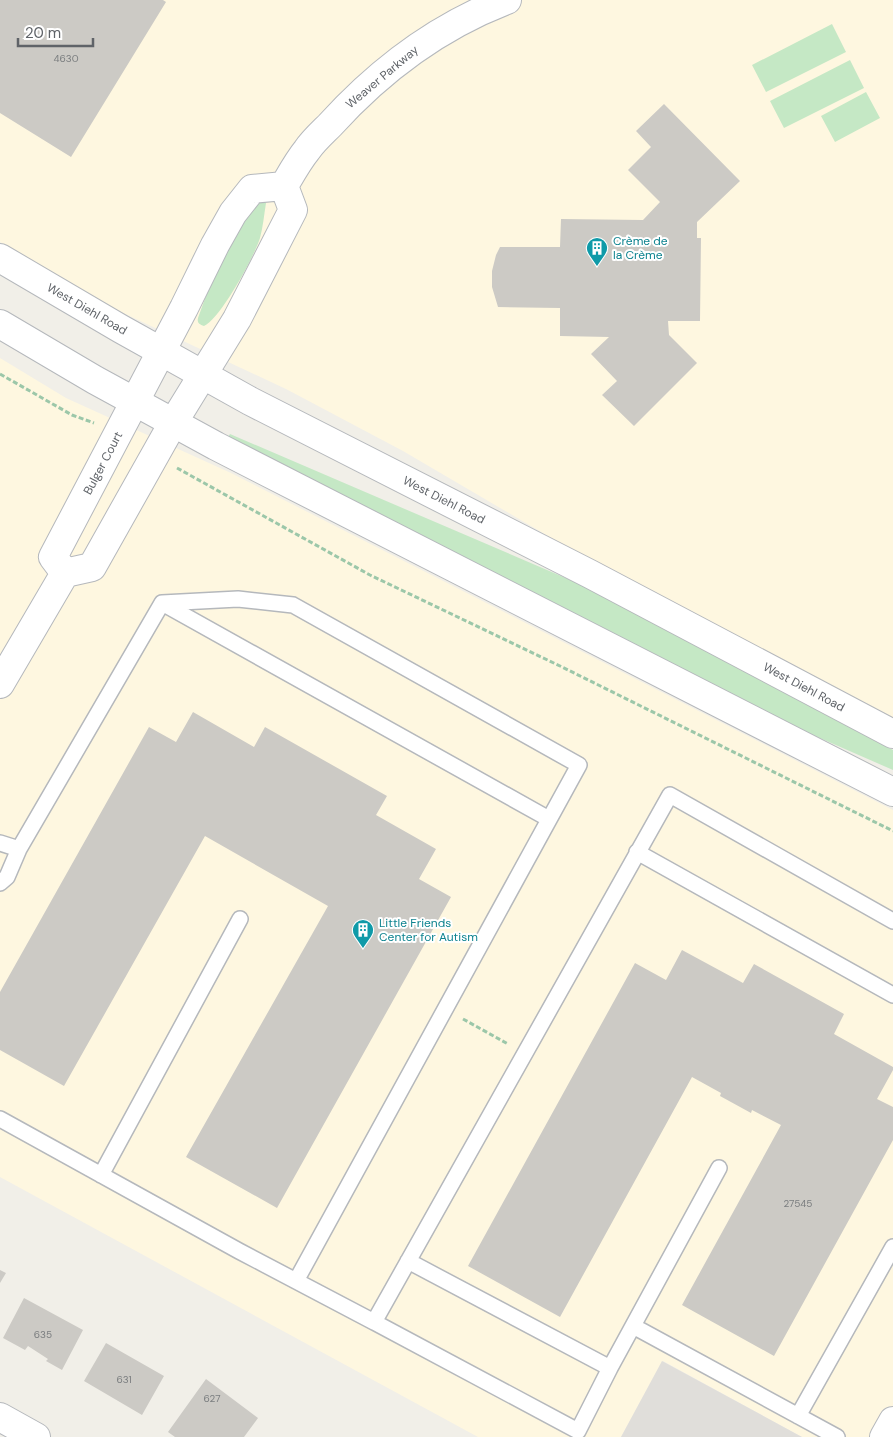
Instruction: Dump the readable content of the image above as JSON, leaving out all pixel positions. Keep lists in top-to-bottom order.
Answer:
{
  "streets": {
    "street": ["Weaver Parkway", "West Diehl Road", "Bulger Court"]
  },
  "crossings": [
    ["West Diehl Road", "Bulger Court"]
  ],
  "places": {
    "building": ["Crème de la Crème", "Little Friends Center for Autism"]
  },
  "house_numbers": [
    "4630",
    "27545",
    "635",
    "631",
    "627"
  ],
  "scale_bar": "20 m"
}
